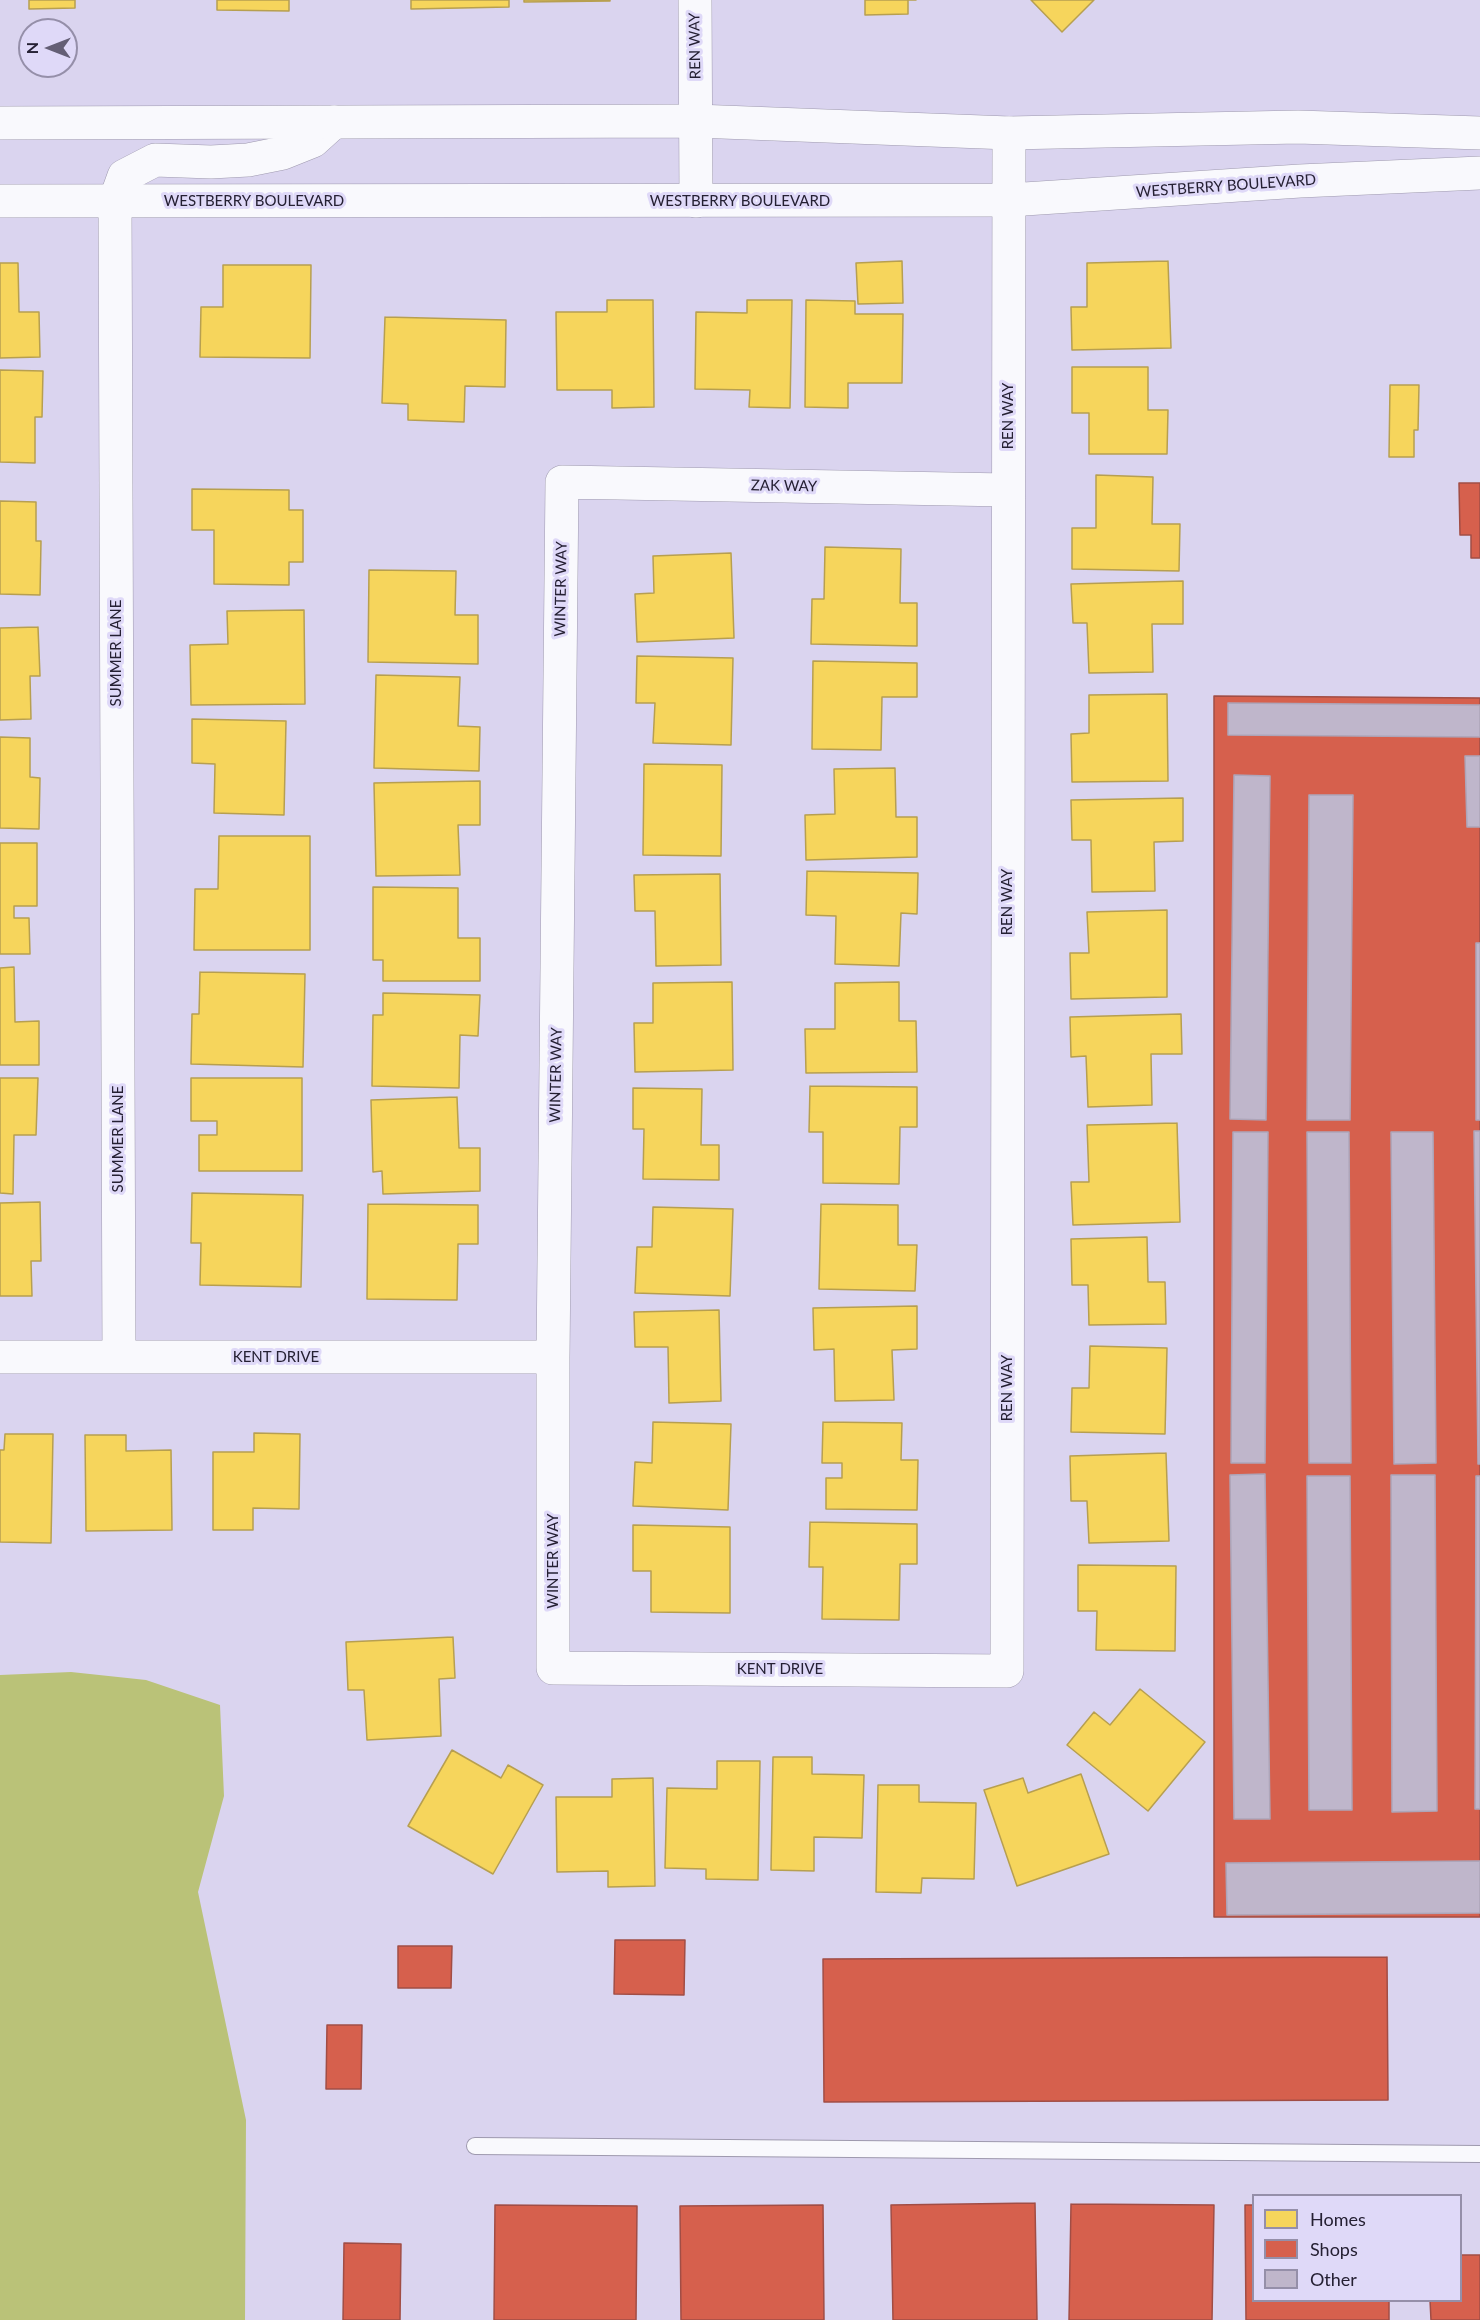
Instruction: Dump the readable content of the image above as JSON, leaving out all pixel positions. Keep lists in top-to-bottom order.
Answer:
{
  "streets": {
    "street": [
      "REN WAY",
      "WESTBERRY BOULEVARD",
      "ZAK WAY",
      "WINTER WAY",
      "SUMMER LANE",
      "KENT DRIVE"
    ]
  },
  "crossings": [
    ["REN WAY", "WESTBERRY BOULEVARD"],
    ["REN WAY", "ZAK WAY"],
    ["REN WAY", "KENT DRIVE"],
    ["WESTBERRY BOULEVARD", "SUMMER LANE"],
    ["ZAK WAY", "WINTER WAY"],
    ["WINTER WAY", "KENT DRIVE"],
    ["SUMMER LANE", "KENT DRIVE"]
  ],
  "legend": ["Homes", "Shops", "Other"],
  "north": "left"
}
